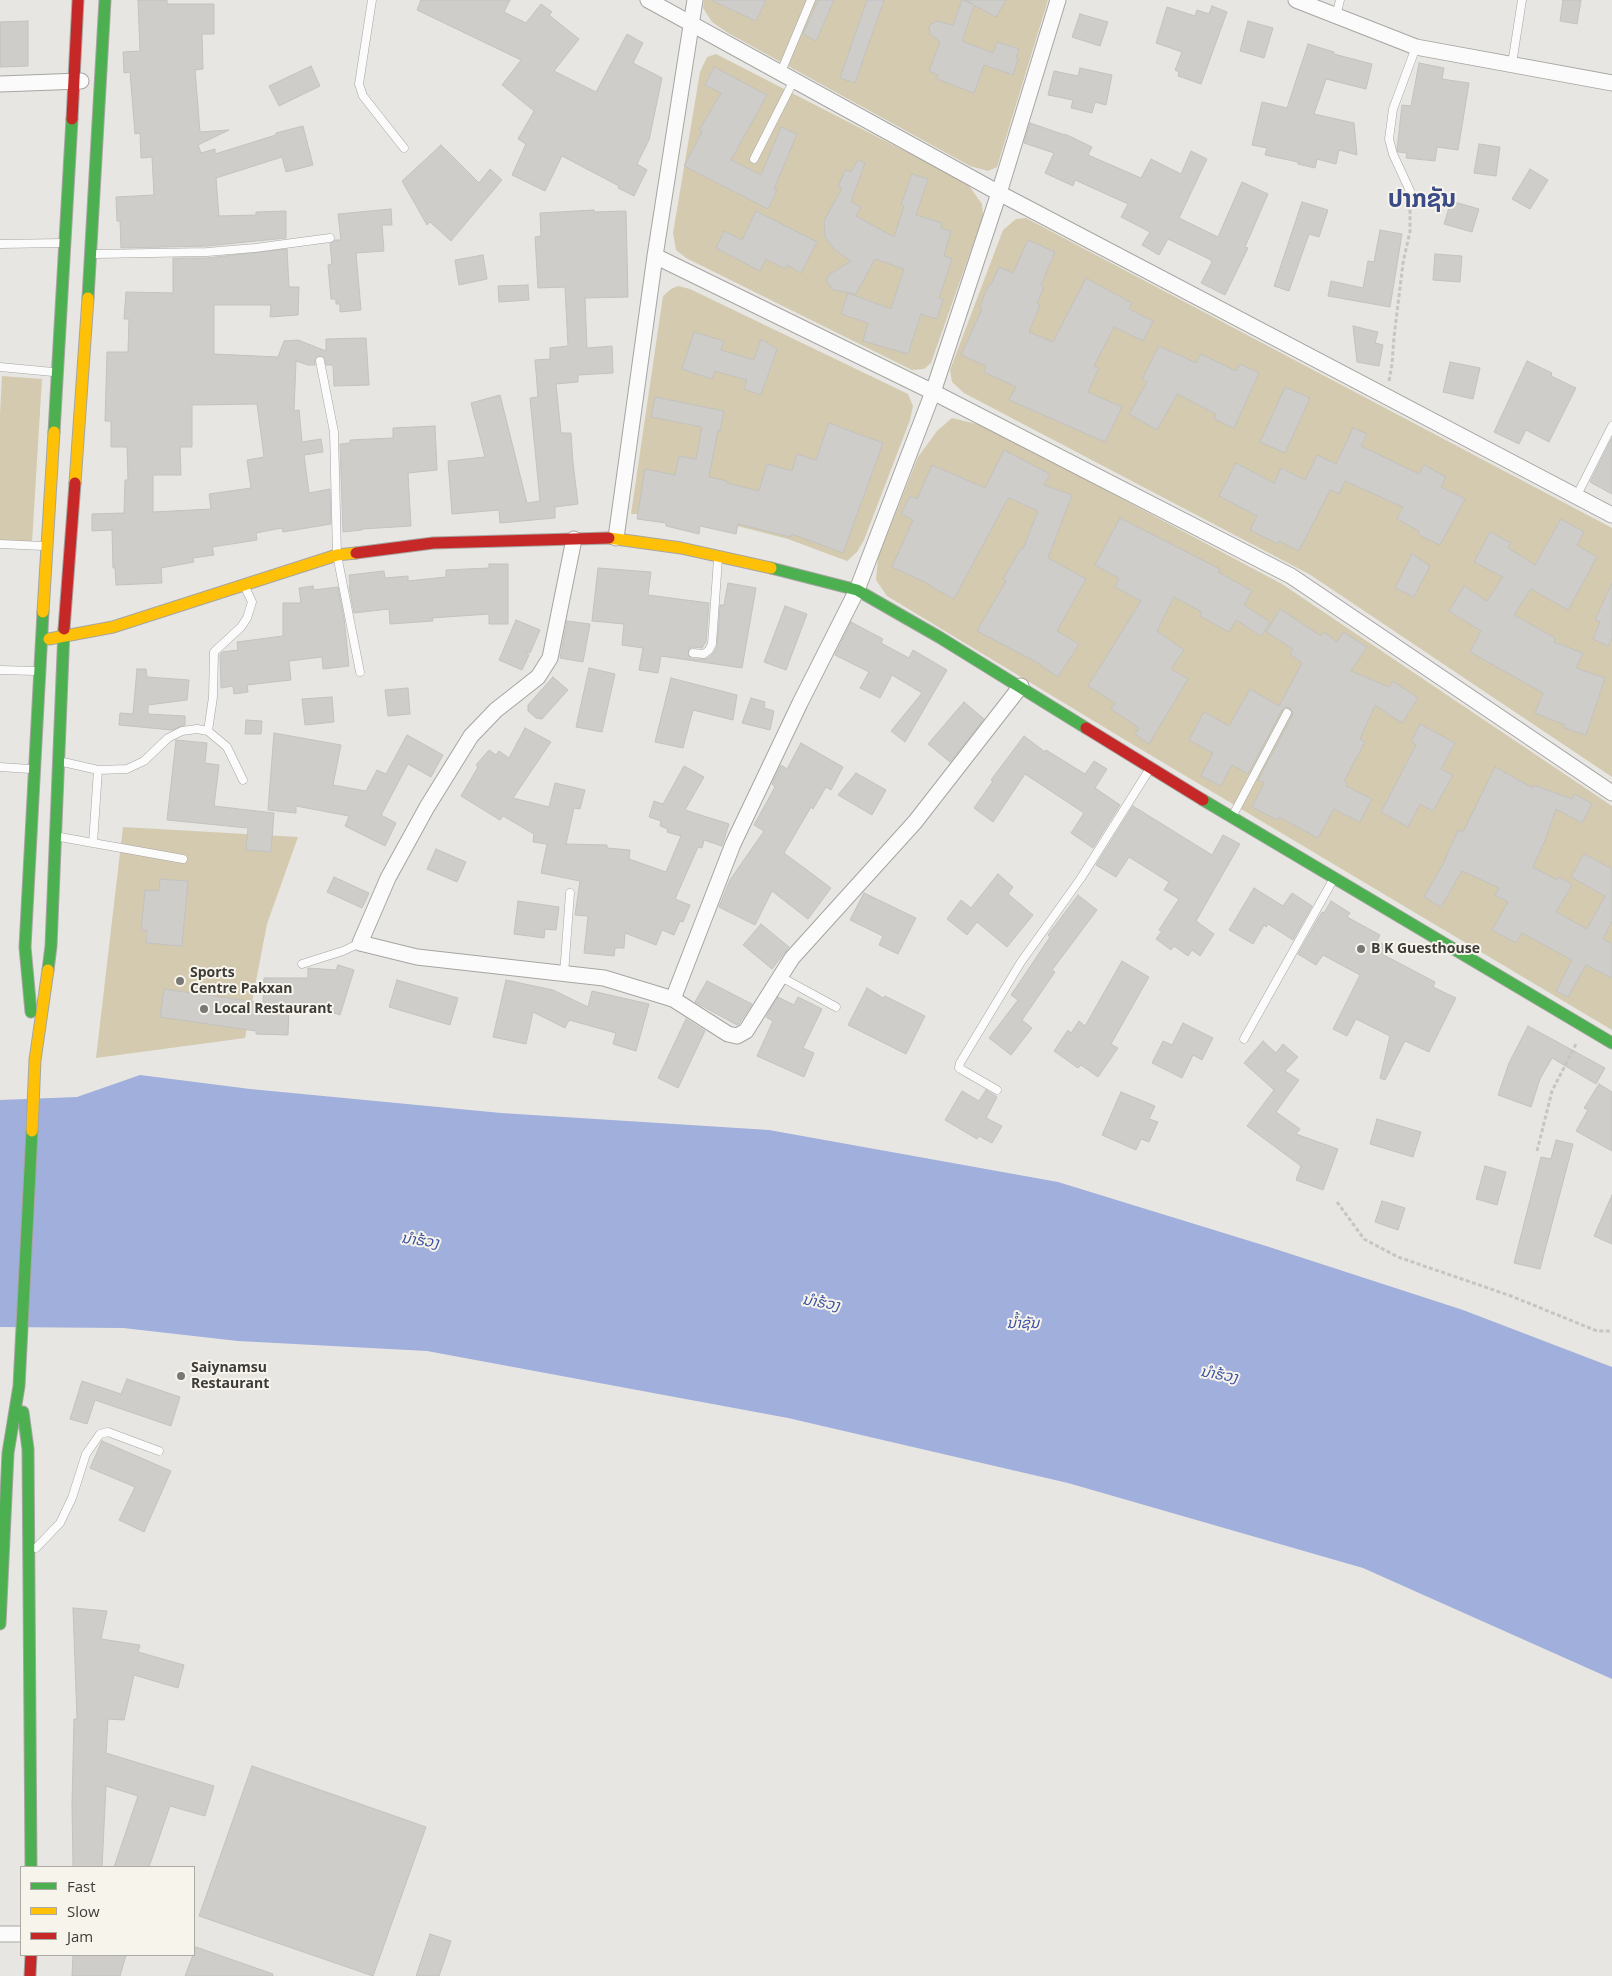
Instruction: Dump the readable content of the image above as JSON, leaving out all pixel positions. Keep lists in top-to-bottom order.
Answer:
{
  "districts": ["ປາກຊັນ"],
  "water": ["ນຳ້ຮວງ", "ນ້ຳຊັນ"],
  "places": [
    "B K Guesthouse",
    "Sports Centre Pakxan",
    "Local Restaurant",
    "Saiynamsu Restaurant"
  ],
  "legend": ["Fast", "Slow", "Jam"]
}
